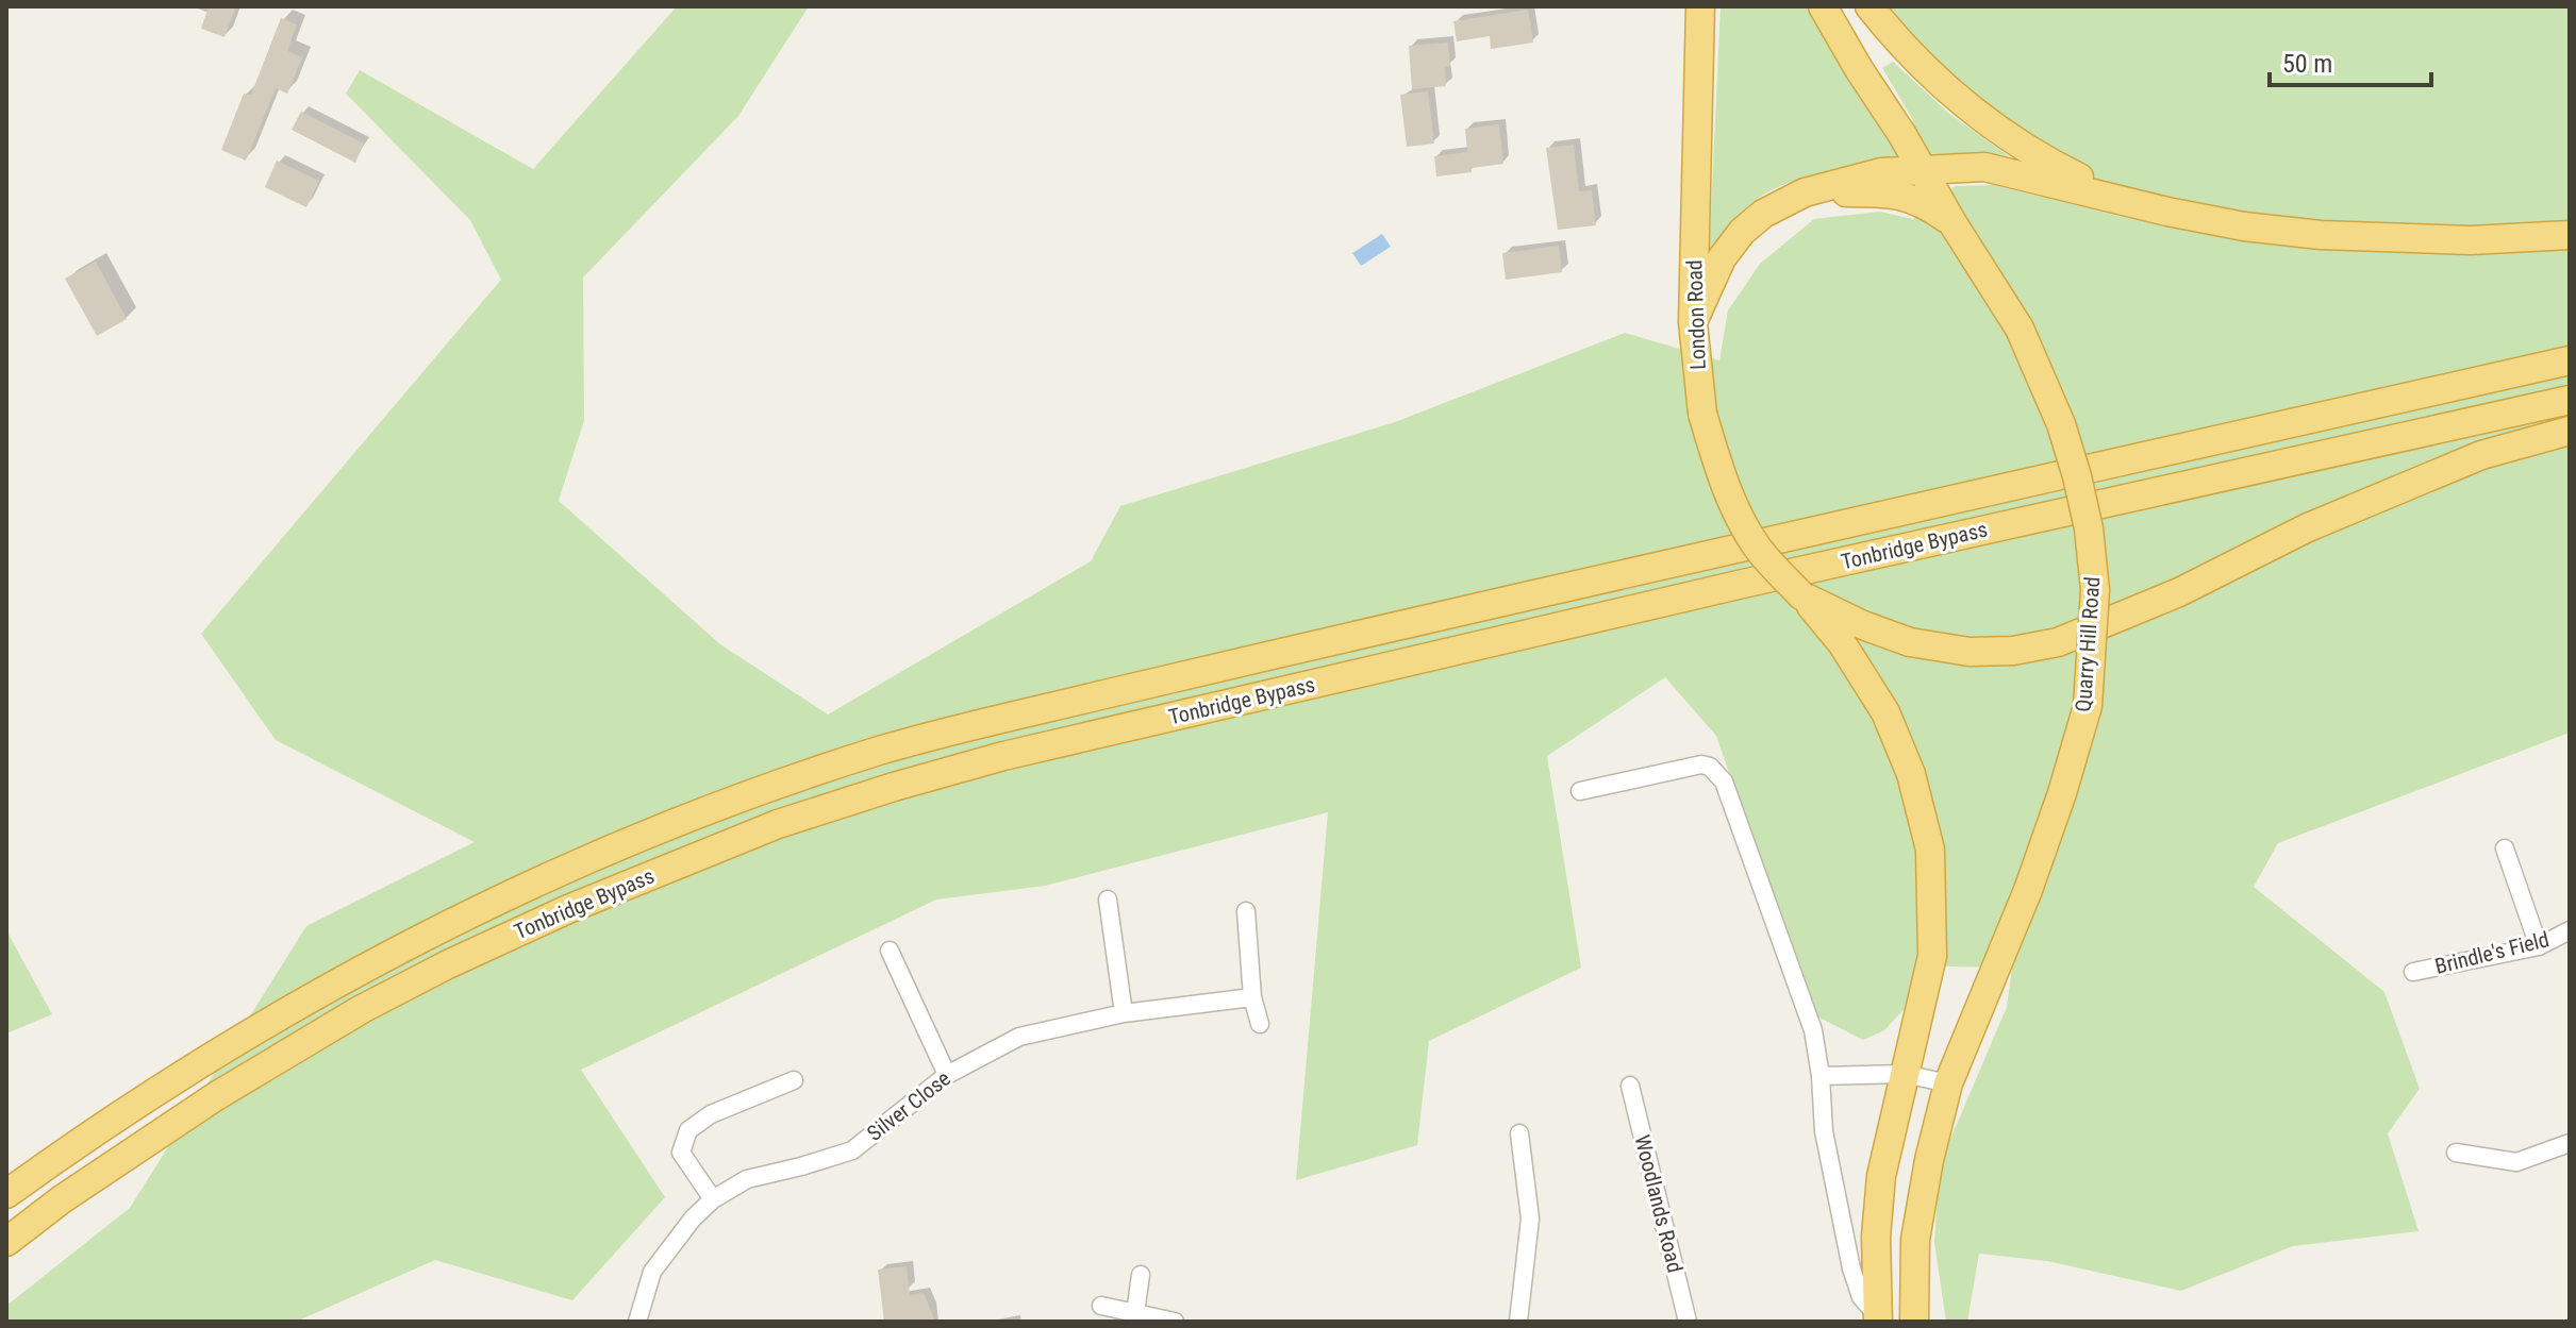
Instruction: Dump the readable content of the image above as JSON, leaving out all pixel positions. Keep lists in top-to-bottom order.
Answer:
{
  "streets": {
    "highway": ["London Road", "Tonbridge Bypass", "Quarry Hill Road"],
    "street": ["Brindle's Field", "Silver Close", "Woodlands Road"]
  },
  "scale_bar": "50 m"
}
